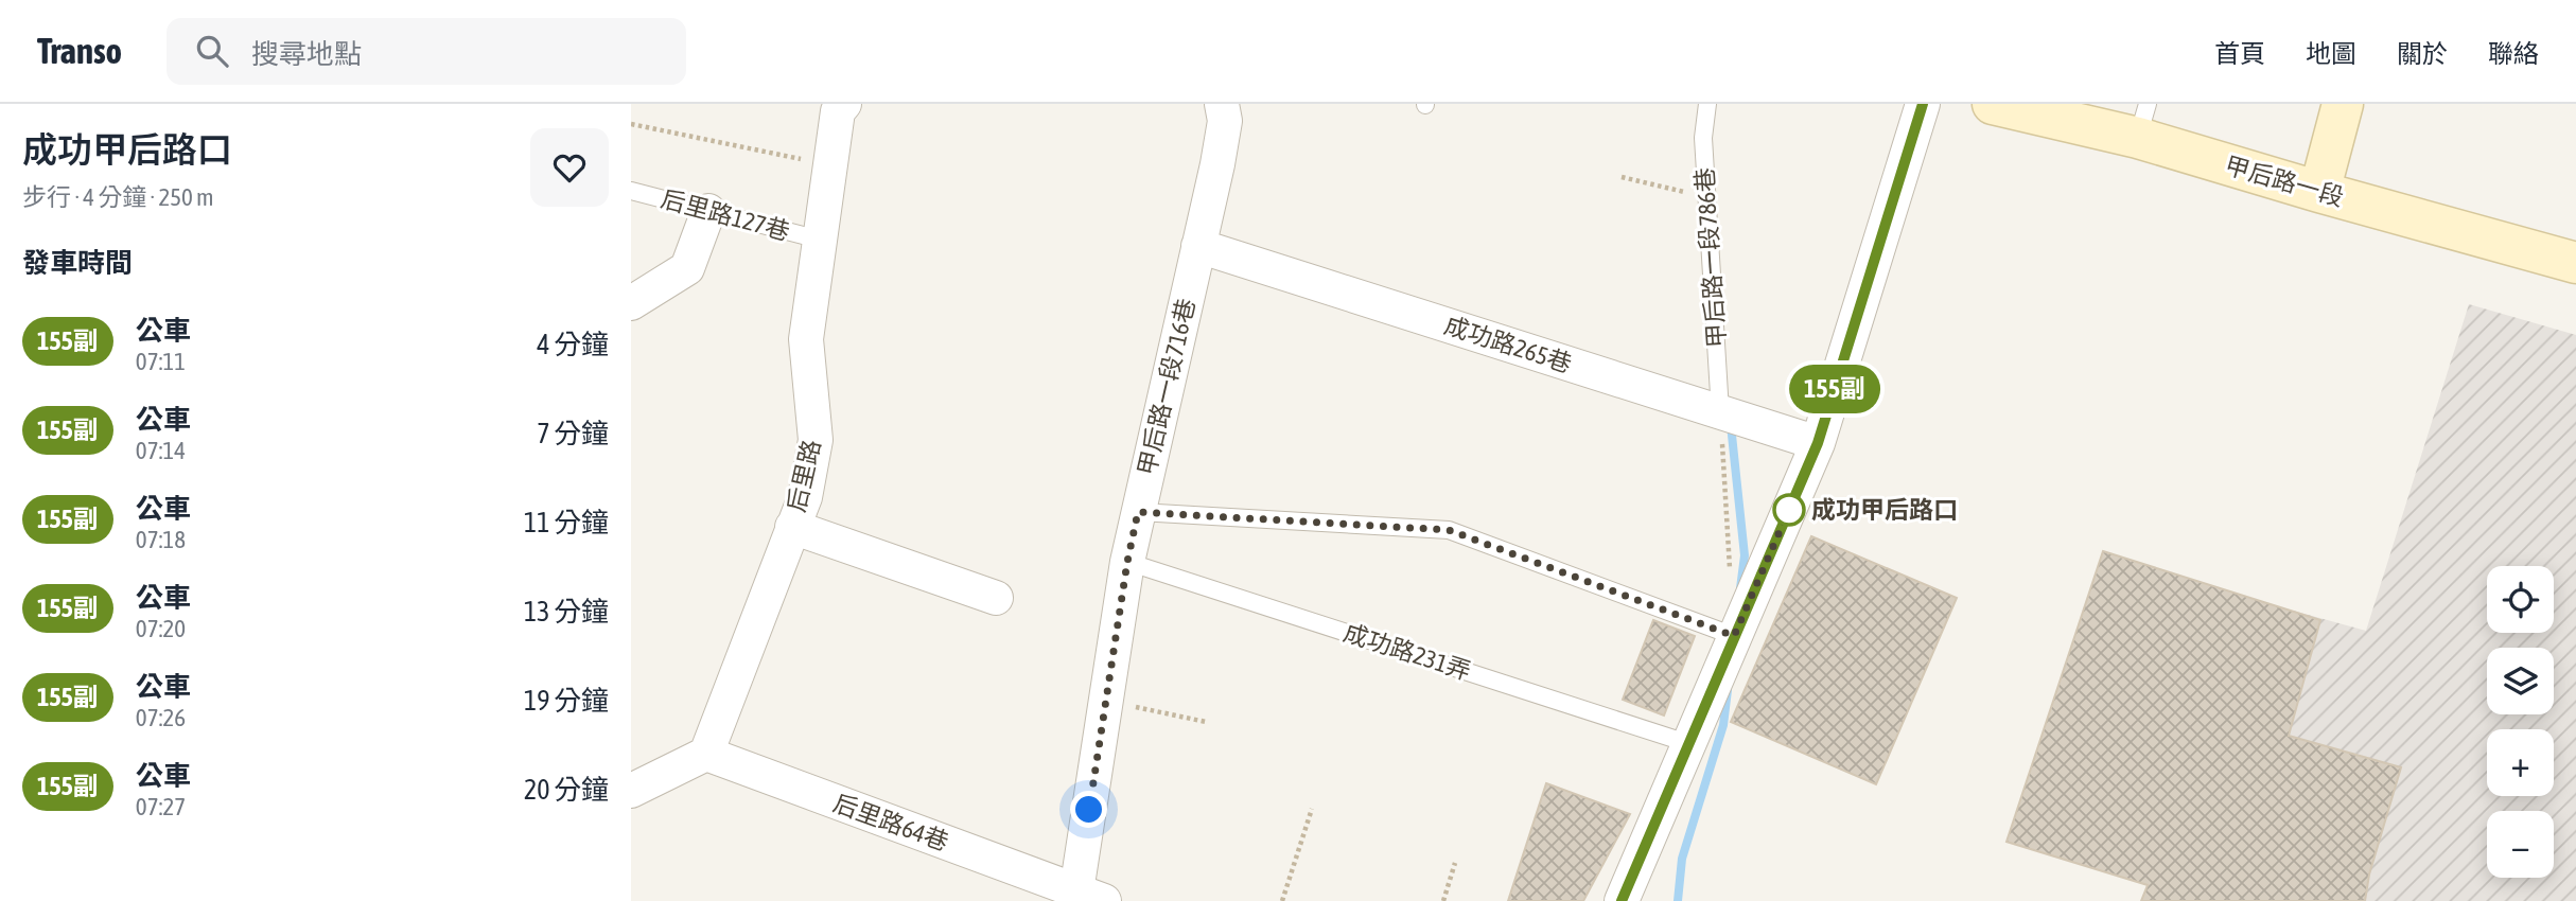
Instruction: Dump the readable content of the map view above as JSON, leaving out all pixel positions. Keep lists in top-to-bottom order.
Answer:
{
  "streets": {
    "main road": ["甲后路一段"],
    "street": [
      "成功路265巷",
      "甲后路一段716巷",
      "后里路",
      "后里路64巷"
    ],
    "lane": ["后里路127巷", "甲后路一段786巷", "成功路231弄"]
  },
  "crossings": [
    ["后里路127巷", "后里路"],
    ["甲后路一段786巷", "成功路265巷"],
    ["成功路265巷", "甲后路一段716巷"],
    ["甲后路一段716巷", "成功路231弄"],
    ["甲后路一段716巷", "后里路64巷"],
    ["后里路", "后里路64巷"]
  ],
  "places": ["成功甲后路口"],
  "lines": ["bus line 155副"],
  "page": {
    "header": "Transo",
    "search": "搜尋地點",
    "nav": [
      "首頁",
      "地圖",
      "關於",
      "聯絡"
    ],
    "heading": [
      ["成功甲后路口", "步行 · 4 分鐘 · 250 m"],
      "發車時間"
    ],
    "on_map": "155副",
    "list": [
      {
        "mark": "155副",
        "name": "公車",
        "note": "07:11",
        "value": "4 分鐘"
      },
      {
        "mark": "155副",
        "name": "公車",
        "note": "07:14",
        "value": "7 分鐘"
      },
      {
        "mark": "155副",
        "name": "公車",
        "note": "07:18",
        "value": "11 分鐘"
      },
      {
        "mark": "155副",
        "name": "公車",
        "note": "07:20",
        "value": "13 分鐘"
      },
      {
        "mark": "155副",
        "name": "公車",
        "note": "07:26",
        "value": "19 分鐘"
      },
      {
        "mark": "155副",
        "name": "公車",
        "note": "07:27",
        "value": "20 分鐘"
      }
    ],
    "map_buttons": ["+", "−"]
  }
}
